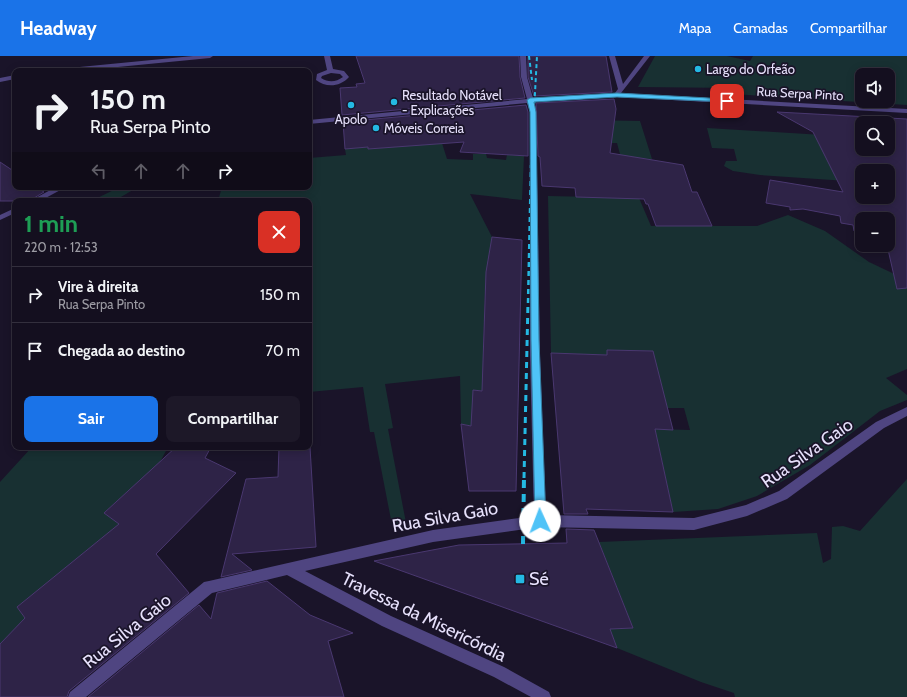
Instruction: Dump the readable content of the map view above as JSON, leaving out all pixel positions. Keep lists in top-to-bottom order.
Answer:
{
  "streets": {
    "street": ["Rua Serpa Pinto", "Rua Silva Gaio", "Travessa da Misericórdia"]
  },
  "crossings": [
    ["Rua Silva Gaio", "Travessa da Misericórdia"]
  ],
  "places": {
    "other": [
      "Largo do Orfeão",
      "Resultado Notável - Explicações",
      "Apolo",
      "Móveis Correia"
    ],
    "transit": ["Sé"]
  },
  "page": {
    "header": "Headway",
    "nav": ["Mapa", "Camadas", "Compartilhar"],
    "map_buttons": ["+", "−"],
    "turn": ["150 m", "Rua Serpa Pinto"],
    "heading": ["1 min", "220 m · 12:53"],
    "list": [
      {
        "name": "Vire à direita",
        "note": "Rua Serpa Pinto",
        "value": "150 m"
      },
      {
        "name": "Chegada ao destino",
        "value": "70 m"
      }
    ],
    "buttons": ["Sair", "Compartilhar"]
  }
}
